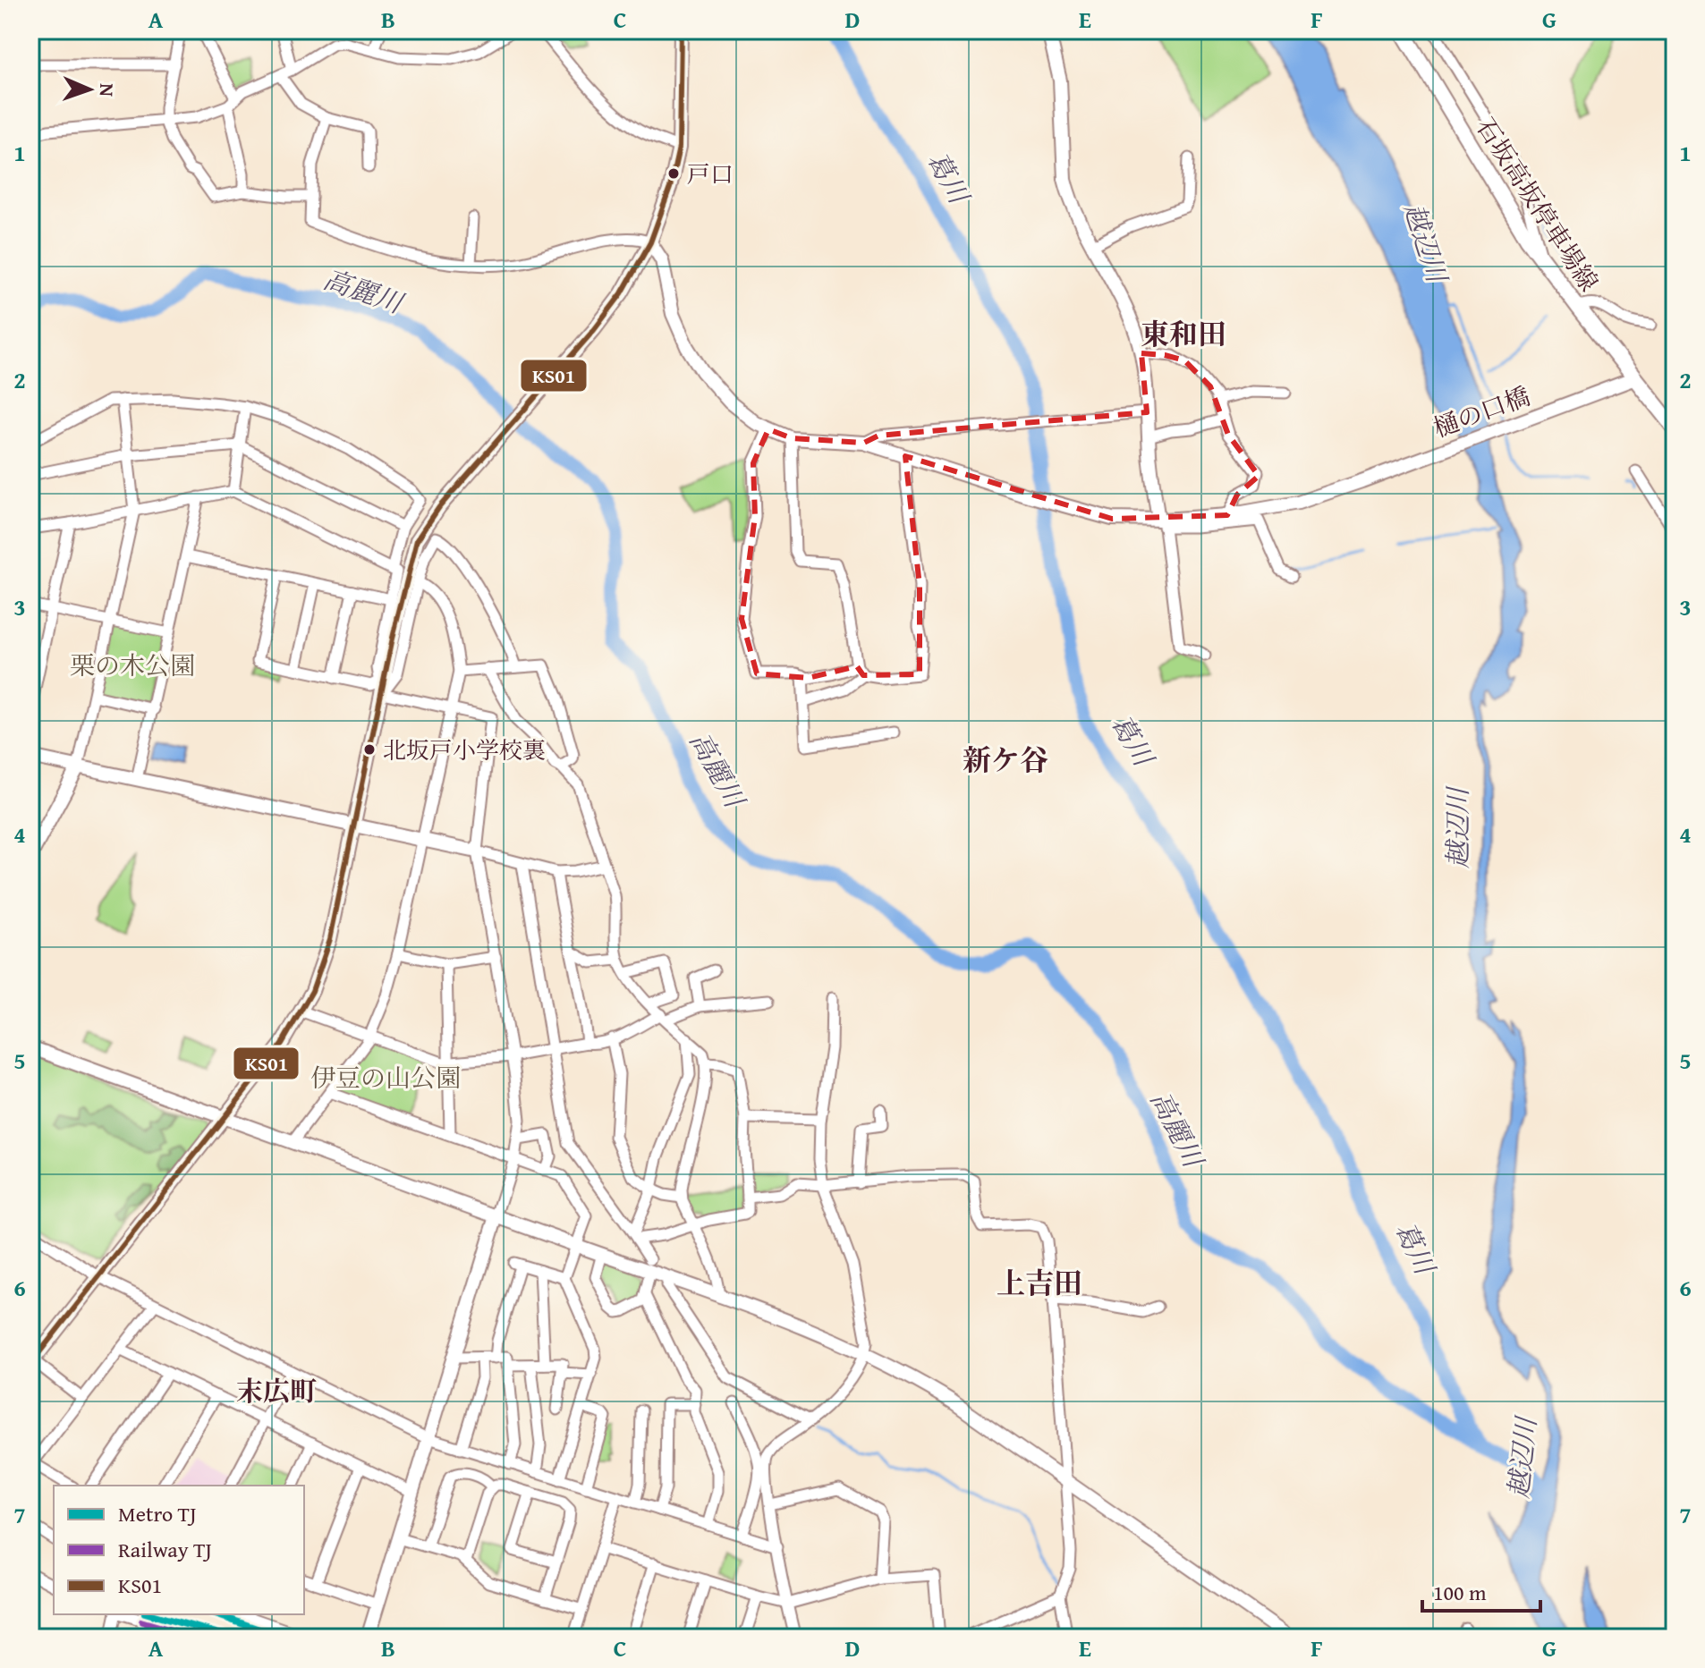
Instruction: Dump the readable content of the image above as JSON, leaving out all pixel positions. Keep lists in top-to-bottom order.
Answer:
{
  "streets": {
    "main road": ["石坂高坂停車場線"],
    "street": ["樋の口橋"]
  },
  "crossings": [
    ["石坂高坂停車場線", "樋の口橋"]
  ],
  "districts": [
    "東和田",
    "新ケ谷",
    "上吉田",
    "末広町"
  ],
  "water": ["葛川", "越辺川", "高麗川"],
  "parks": ["栗の木公園", "伊豆の山公園"],
  "places": ["戸口", "北坂戸小学校裏"],
  "lines": ["transit line KS01", "metro line TJ", "rail line TJ"],
  "legend": ["Metro TJ", "Railway TJ", "KS01"],
  "scale_bar": "100 m",
  "north": "right",
  "grid": {
    "columns": [
      "A",
      "B",
      "C",
      "D",
      "E",
      "F",
      "G"
    ],
    "rows": [
      "1",
      "2",
      "3",
      "4",
      "5",
      "6",
      "7"
    ]
  }
}
